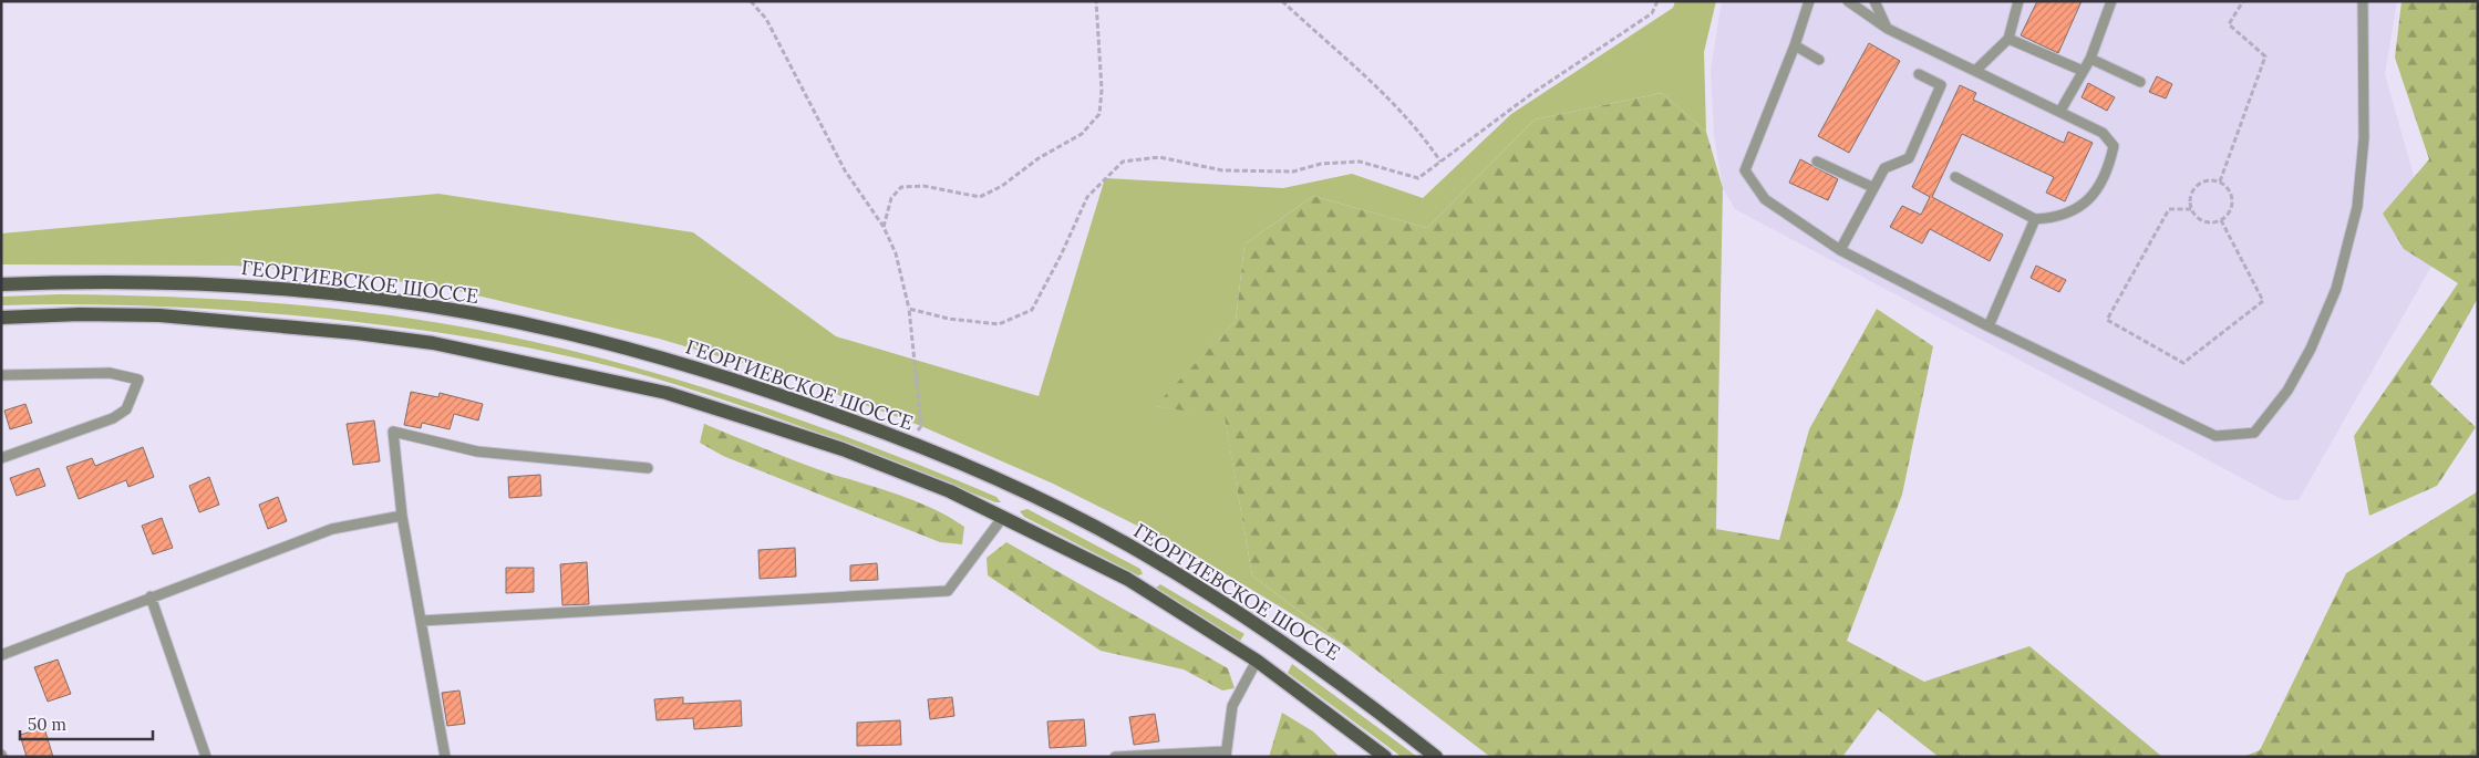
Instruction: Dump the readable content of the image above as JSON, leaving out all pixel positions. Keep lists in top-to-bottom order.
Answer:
{
  "streets": {
    "main road": ["ГЕОРГИЕВСКОЕ ШОССЕ"]
  },
  "scale_bar": "50 m"
}
